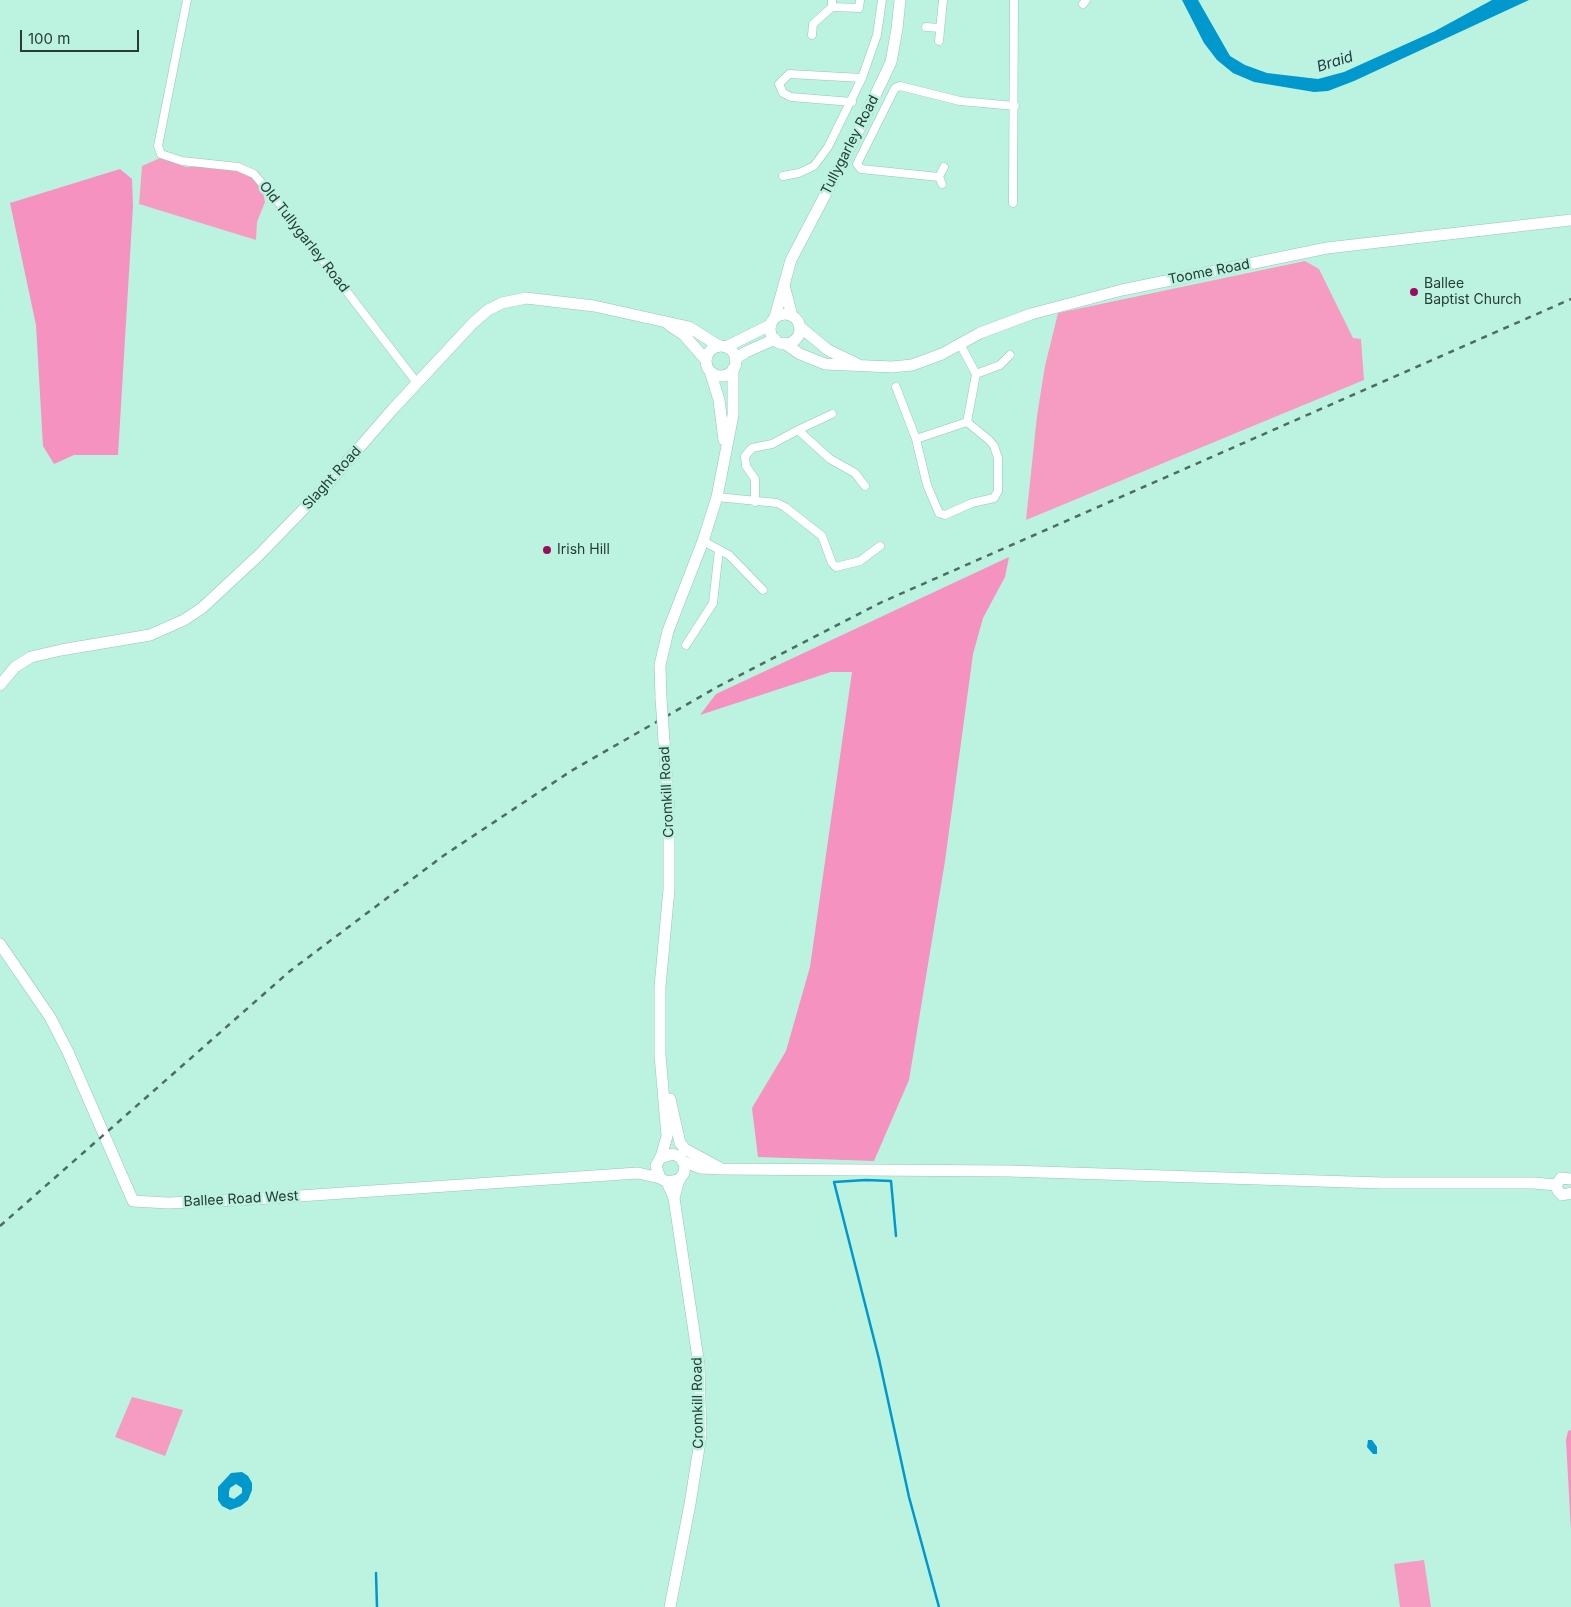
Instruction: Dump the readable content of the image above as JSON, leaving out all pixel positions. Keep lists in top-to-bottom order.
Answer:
{
  "streets": {
    "street": [
      "Tullygarley Road",
      "Old Tullygarley Road",
      "Toome Road",
      "Slaght Road",
      "Cromkill Road",
      "Ballee Road West"
    ]
  },
  "crossings": [
    ["Tullygarley Road", "Toome Road"],
    ["Old Tullygarley Road", "Slaght Road"],
    ["Slaght Road", "Cromkill Road"],
    ["Cromkill Road", "Ballee Road West"]
  ],
  "water": ["Braid"],
  "places": ["Ballee Baptist Church", "Irish Hill"],
  "scale_bar": "100 m"
}
